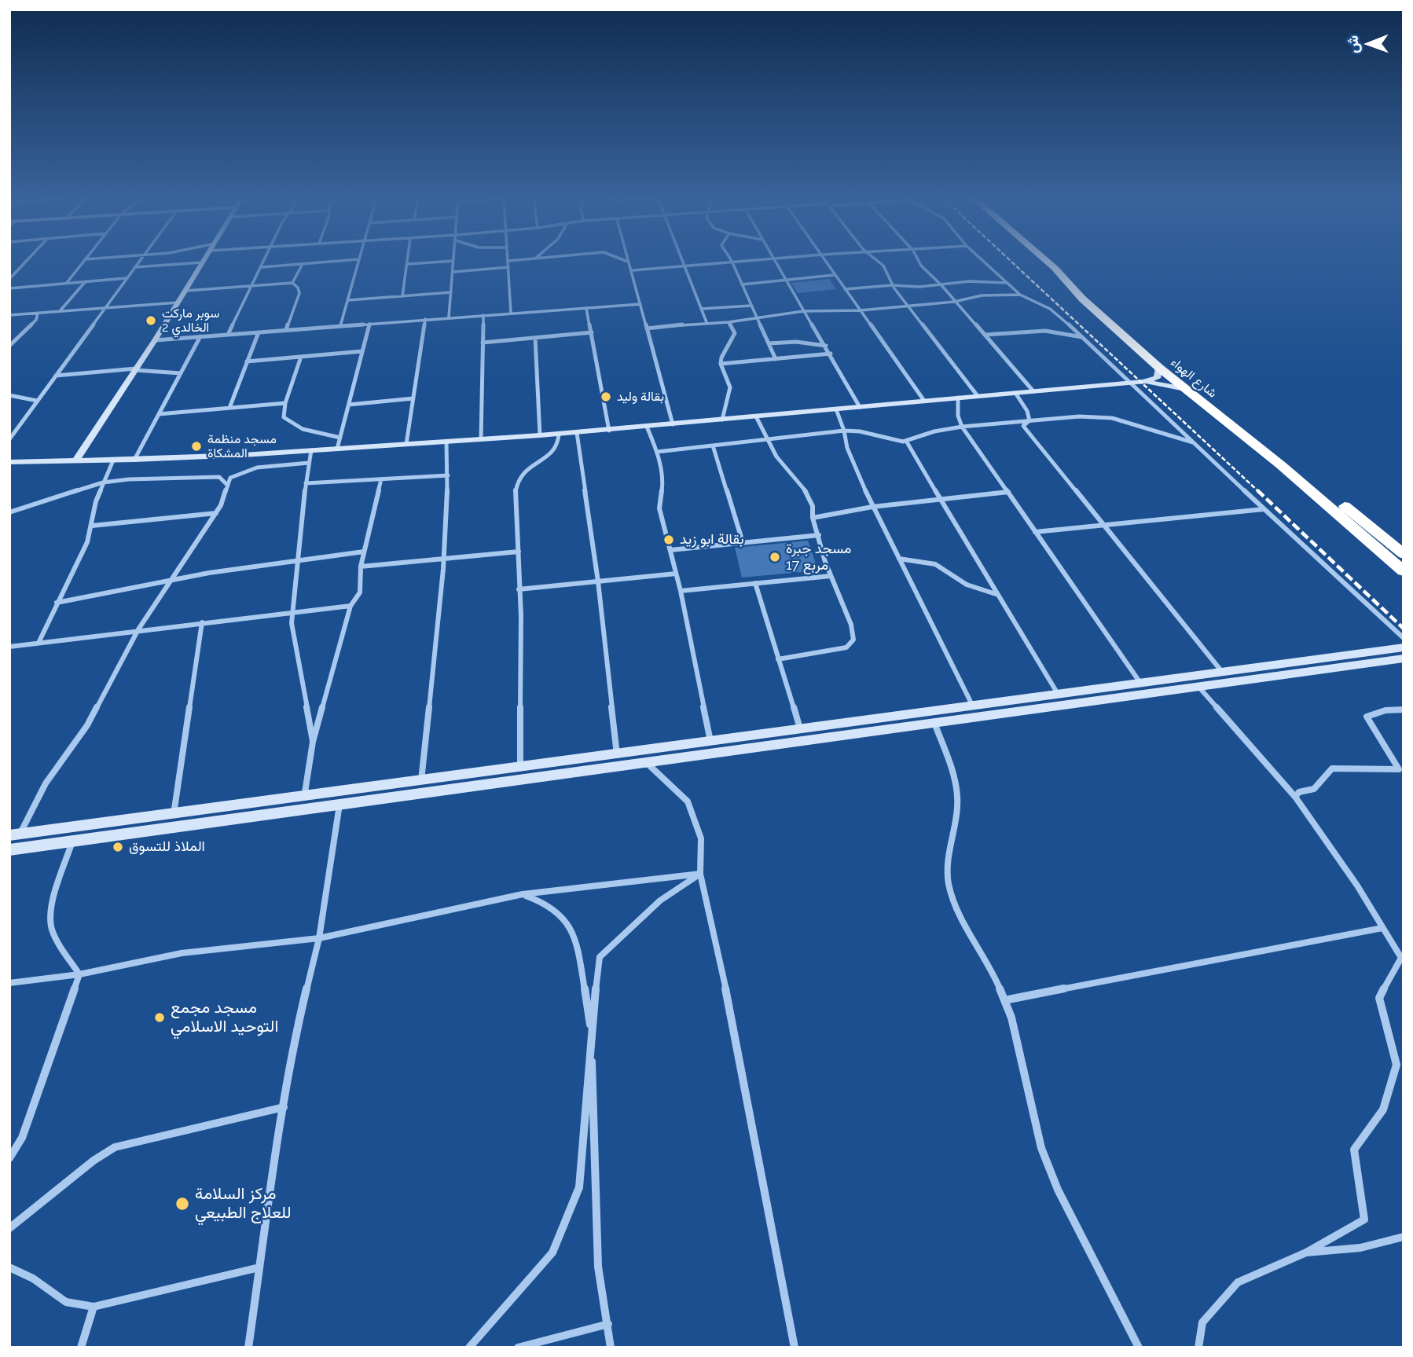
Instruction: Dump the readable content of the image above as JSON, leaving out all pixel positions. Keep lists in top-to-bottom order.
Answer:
{
  "streets": {
    "highway": ["شارع الهواء"]
  },
  "places": [
    "سوبر ماركت الخالدي 2",
    "بقالة وليد",
    "مسجد منظمة المشكاة",
    "بقالة ابو زيد",
    "مسجد جبرة مربع 17",
    "الملاذ للتسوق",
    "مسجد مجمع التوحيد الاسلامي",
    "مركز السلامة للعلاج الطبيعي"
  ],
  "north": "left"
}
